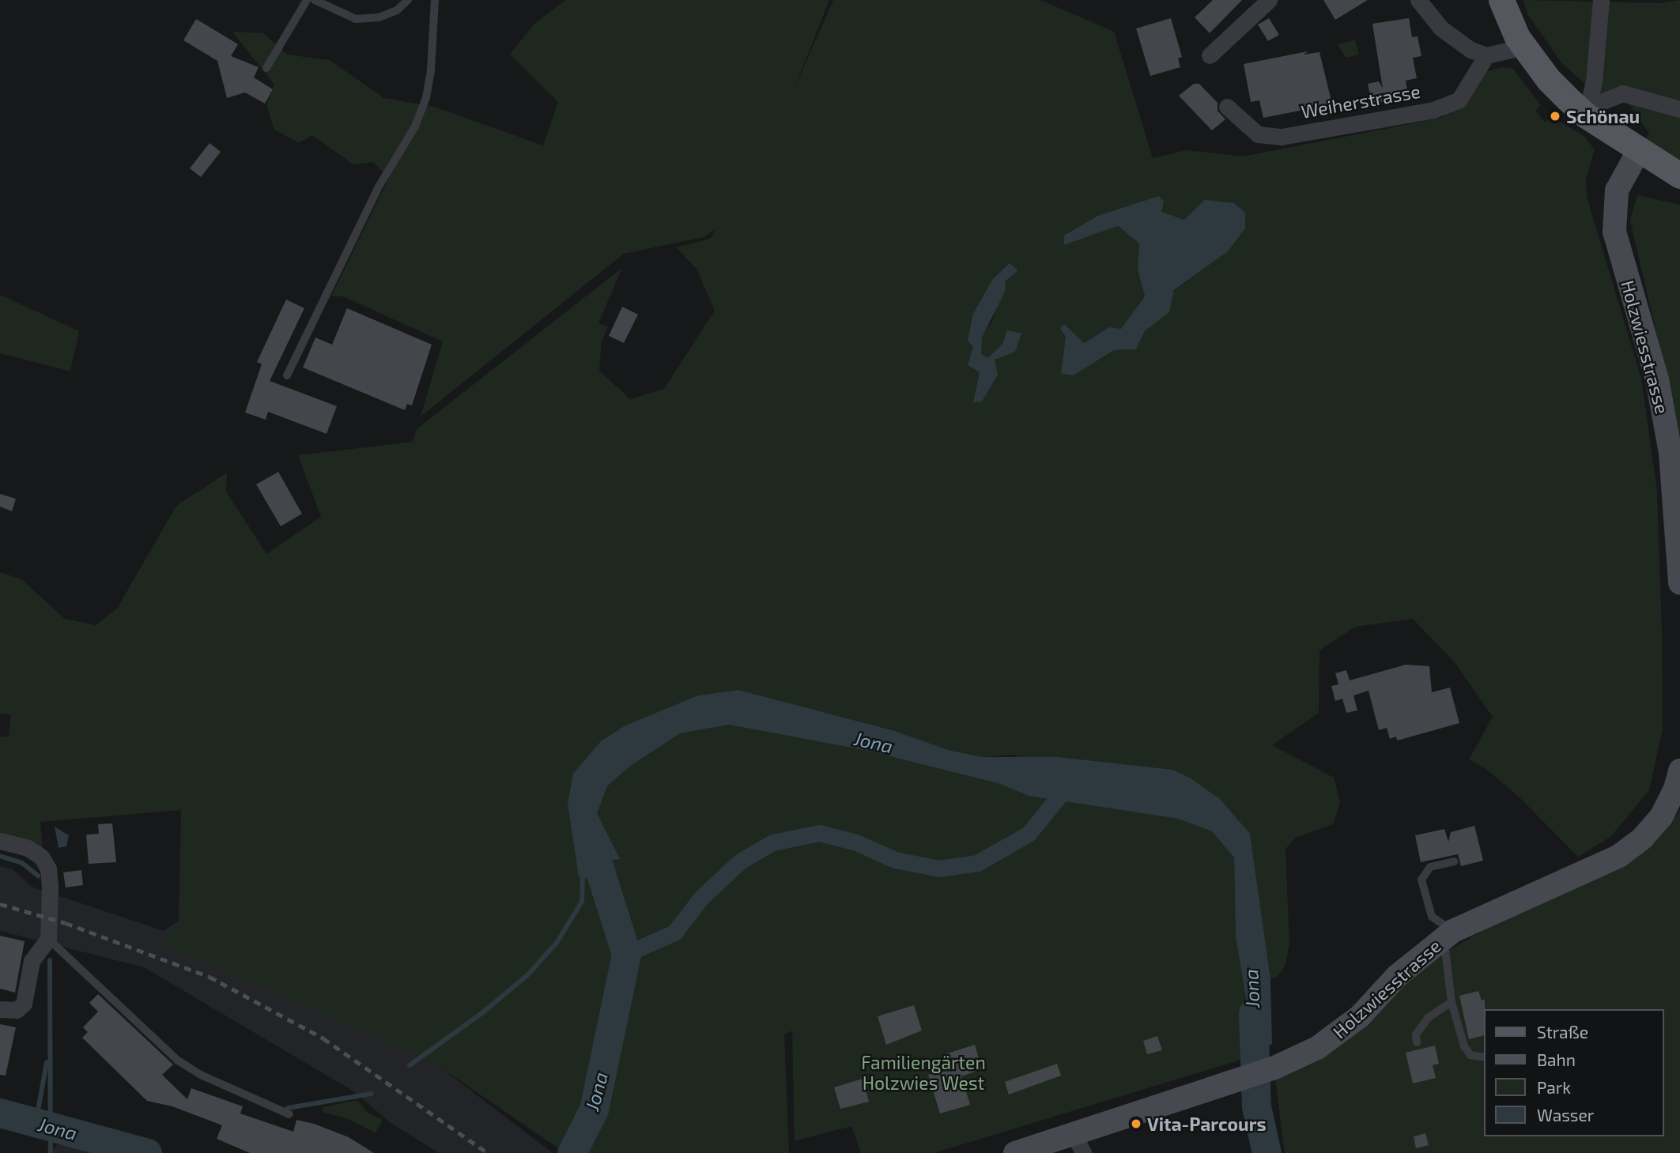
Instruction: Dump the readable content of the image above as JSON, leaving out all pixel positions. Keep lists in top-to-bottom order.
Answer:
{
  "streets": {
    "street": ["Weiherstrasse", "Holzwiesstrasse"]
  },
  "water": ["Jona"],
  "parks": ["Familiengärten Holzwies West"],
  "places": ["Schönau", "Vita-Parcours"],
  "legend": [
    "Straße",
    "Bahn",
    "Park",
    "Wasser"
  ]
}
